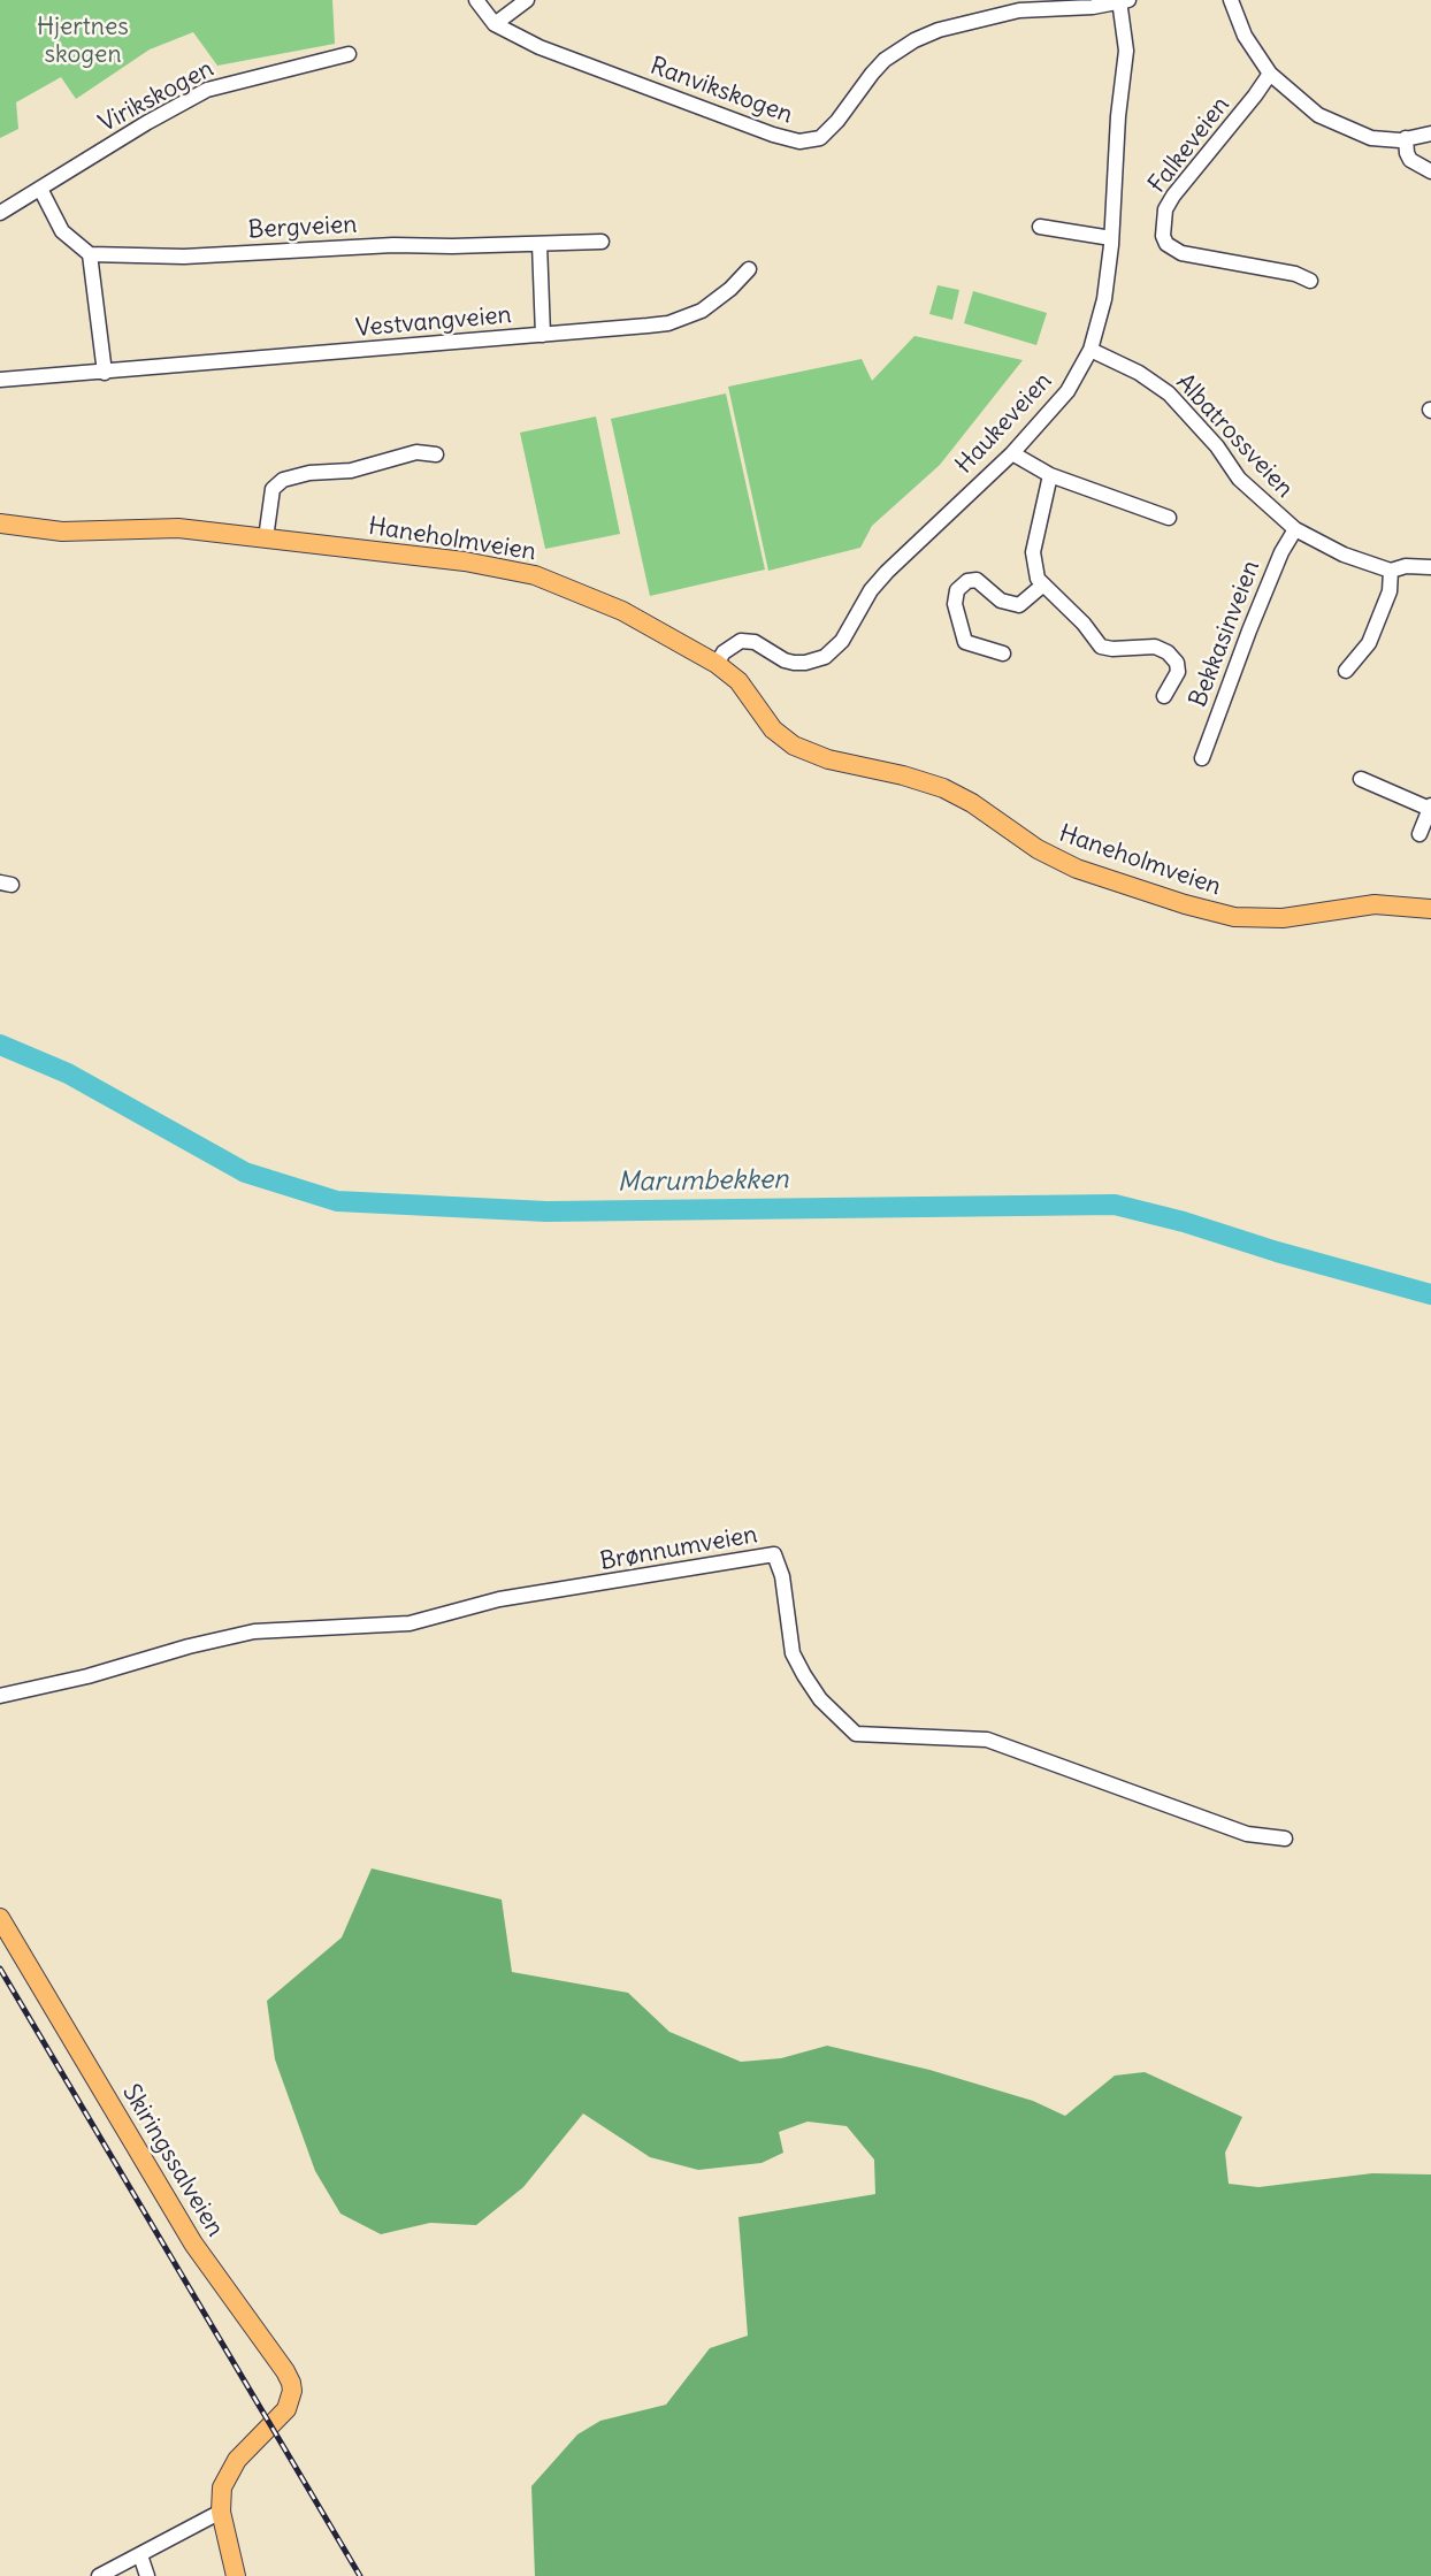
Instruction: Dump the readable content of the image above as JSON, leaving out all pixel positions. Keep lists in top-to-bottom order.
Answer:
{
  "streets": {
    "main road": ["Haneholmveien", "Skiringssalveien"],
    "street": [
      "Ranvikskogen",
      "Virikskogen",
      "Falkeveien",
      "Bergveien",
      "Vestvangveien",
      "Haukeveien",
      "Albatrossveien",
      "Bekkasinveien",
      "Brønnumveien"
    ]
  },
  "crossings": [
    ["Ranvikskogen", "Haukeveien"],
    ["Haukeveien", "Albatrossveien"],
    ["Haukeveien", "Haneholmveien"],
    ["Albatrossveien", "Bekkasinveien"]
  ],
  "water": ["Marumbekken"],
  "parks": ["Hjertnes skogen"]
}
